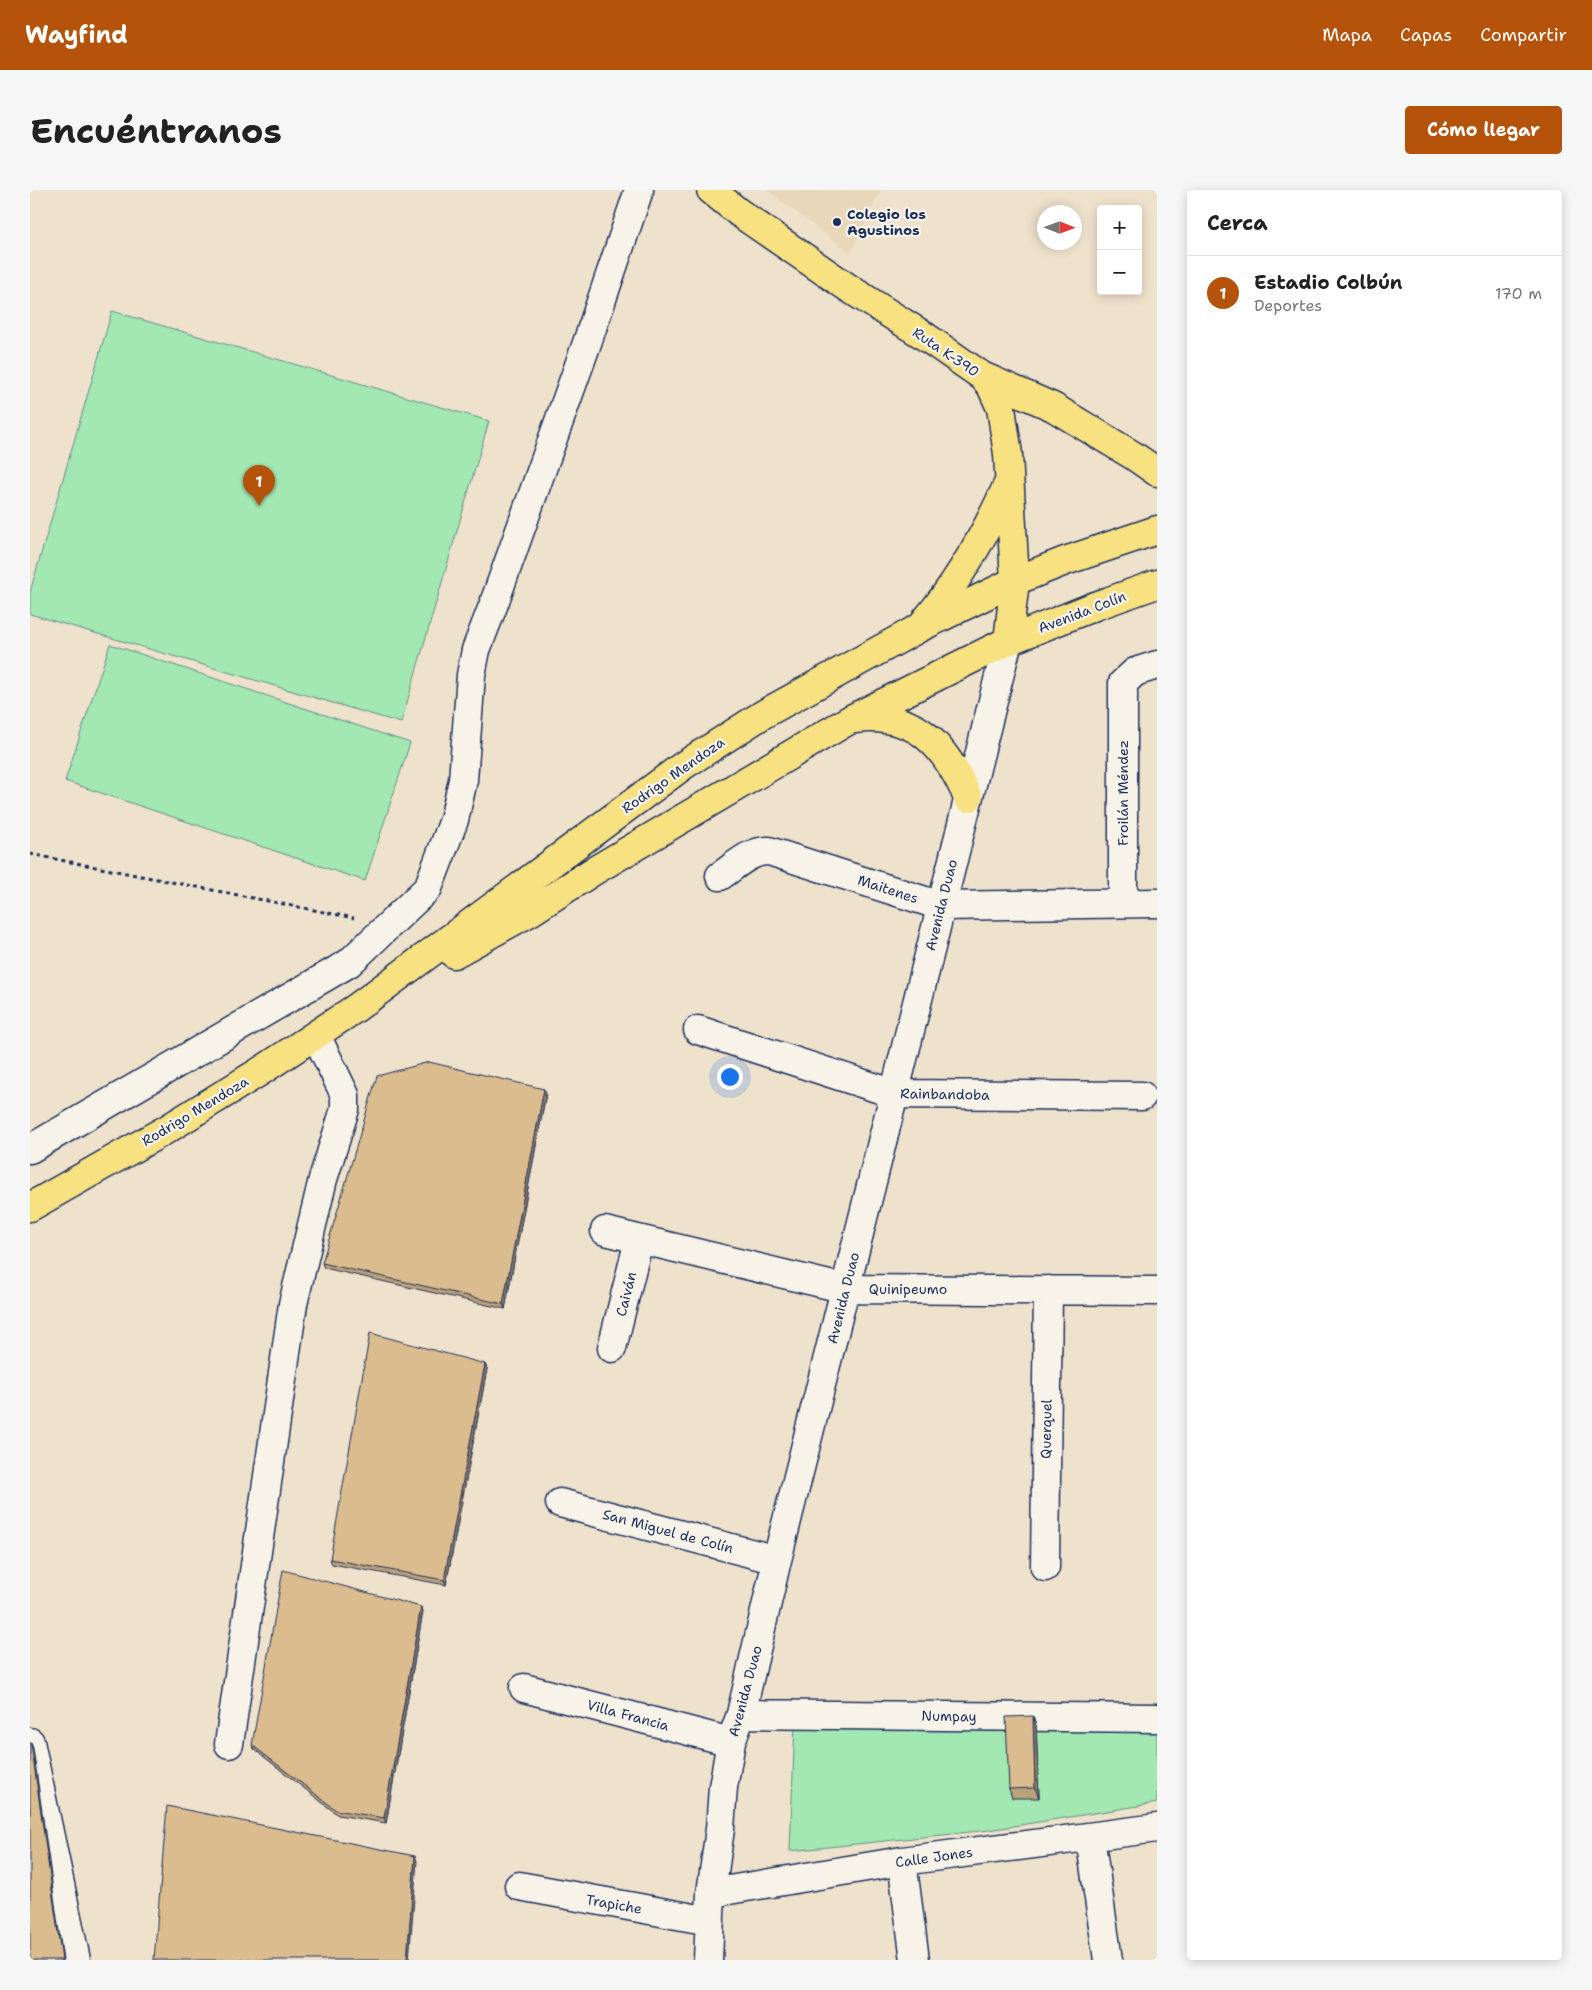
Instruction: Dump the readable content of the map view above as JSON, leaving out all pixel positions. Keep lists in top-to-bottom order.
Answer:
{
  "streets": {
    "main road": ["Ruta K-390", "Avenida Colín", "Rodrigo Mendoza"],
    "street": [
      "Froilán Méndez",
      "Maitenes",
      "Avenida Duao",
      "Rainbandoba",
      "Quinipeumo",
      "Caiván",
      "Querquel",
      "San Miguel de Colín",
      "Villa Francia",
      "Numpay",
      "Calle Jones",
      "Trapiche"
    ]
  },
  "crossings": [
    ["Ruta K-390", "Avenida Colín"],
    ["Ruta K-390", "Rodrigo Mendoza"],
    ["Ruta K-390", "Avenida Duao"],
    ["Avenida Colín", "Rodrigo Mendoza"],
    ["Avenida Colín", "Avenida Duao"],
    ["Rodrigo Mendoza", "Avenida Duao"],
    ["Froilán Méndez", "Maitenes"],
    ["Maitenes", "Avenida Duao"],
    ["Avenida Duao", "Rainbandoba"],
    ["Avenida Duao", "Quinipeumo"],
    ["Avenida Duao", "San Miguel de Colín"],
    ["Avenida Duao", "Villa Francia"],
    ["Avenida Duao", "Numpay"],
    ["Avenida Duao", "Calle Jones"],
    ["Avenida Duao", "Trapiche"],
    ["Quinipeumo", "Caiván"],
    ["Quinipeumo", "Querquel"]
  ],
  "places": ["Colegio los Agustinos"],
  "north": "right",
  "page": {
    "header": "Wayfind",
    "nav": ["Mapa", "Capas", "Compartir"],
    "buttons": "Cómo llegar",
    "title": "Encuéntranos",
    "heading": "Cerca",
    "map_buttons": ["+", "−"],
    "list": [
      {
        "mark": "1",
        "name": "Estadio Colbún",
        "note": "Deportes",
        "value": "170 m"
      }
    ],
    "pins": "1"
  }
}
